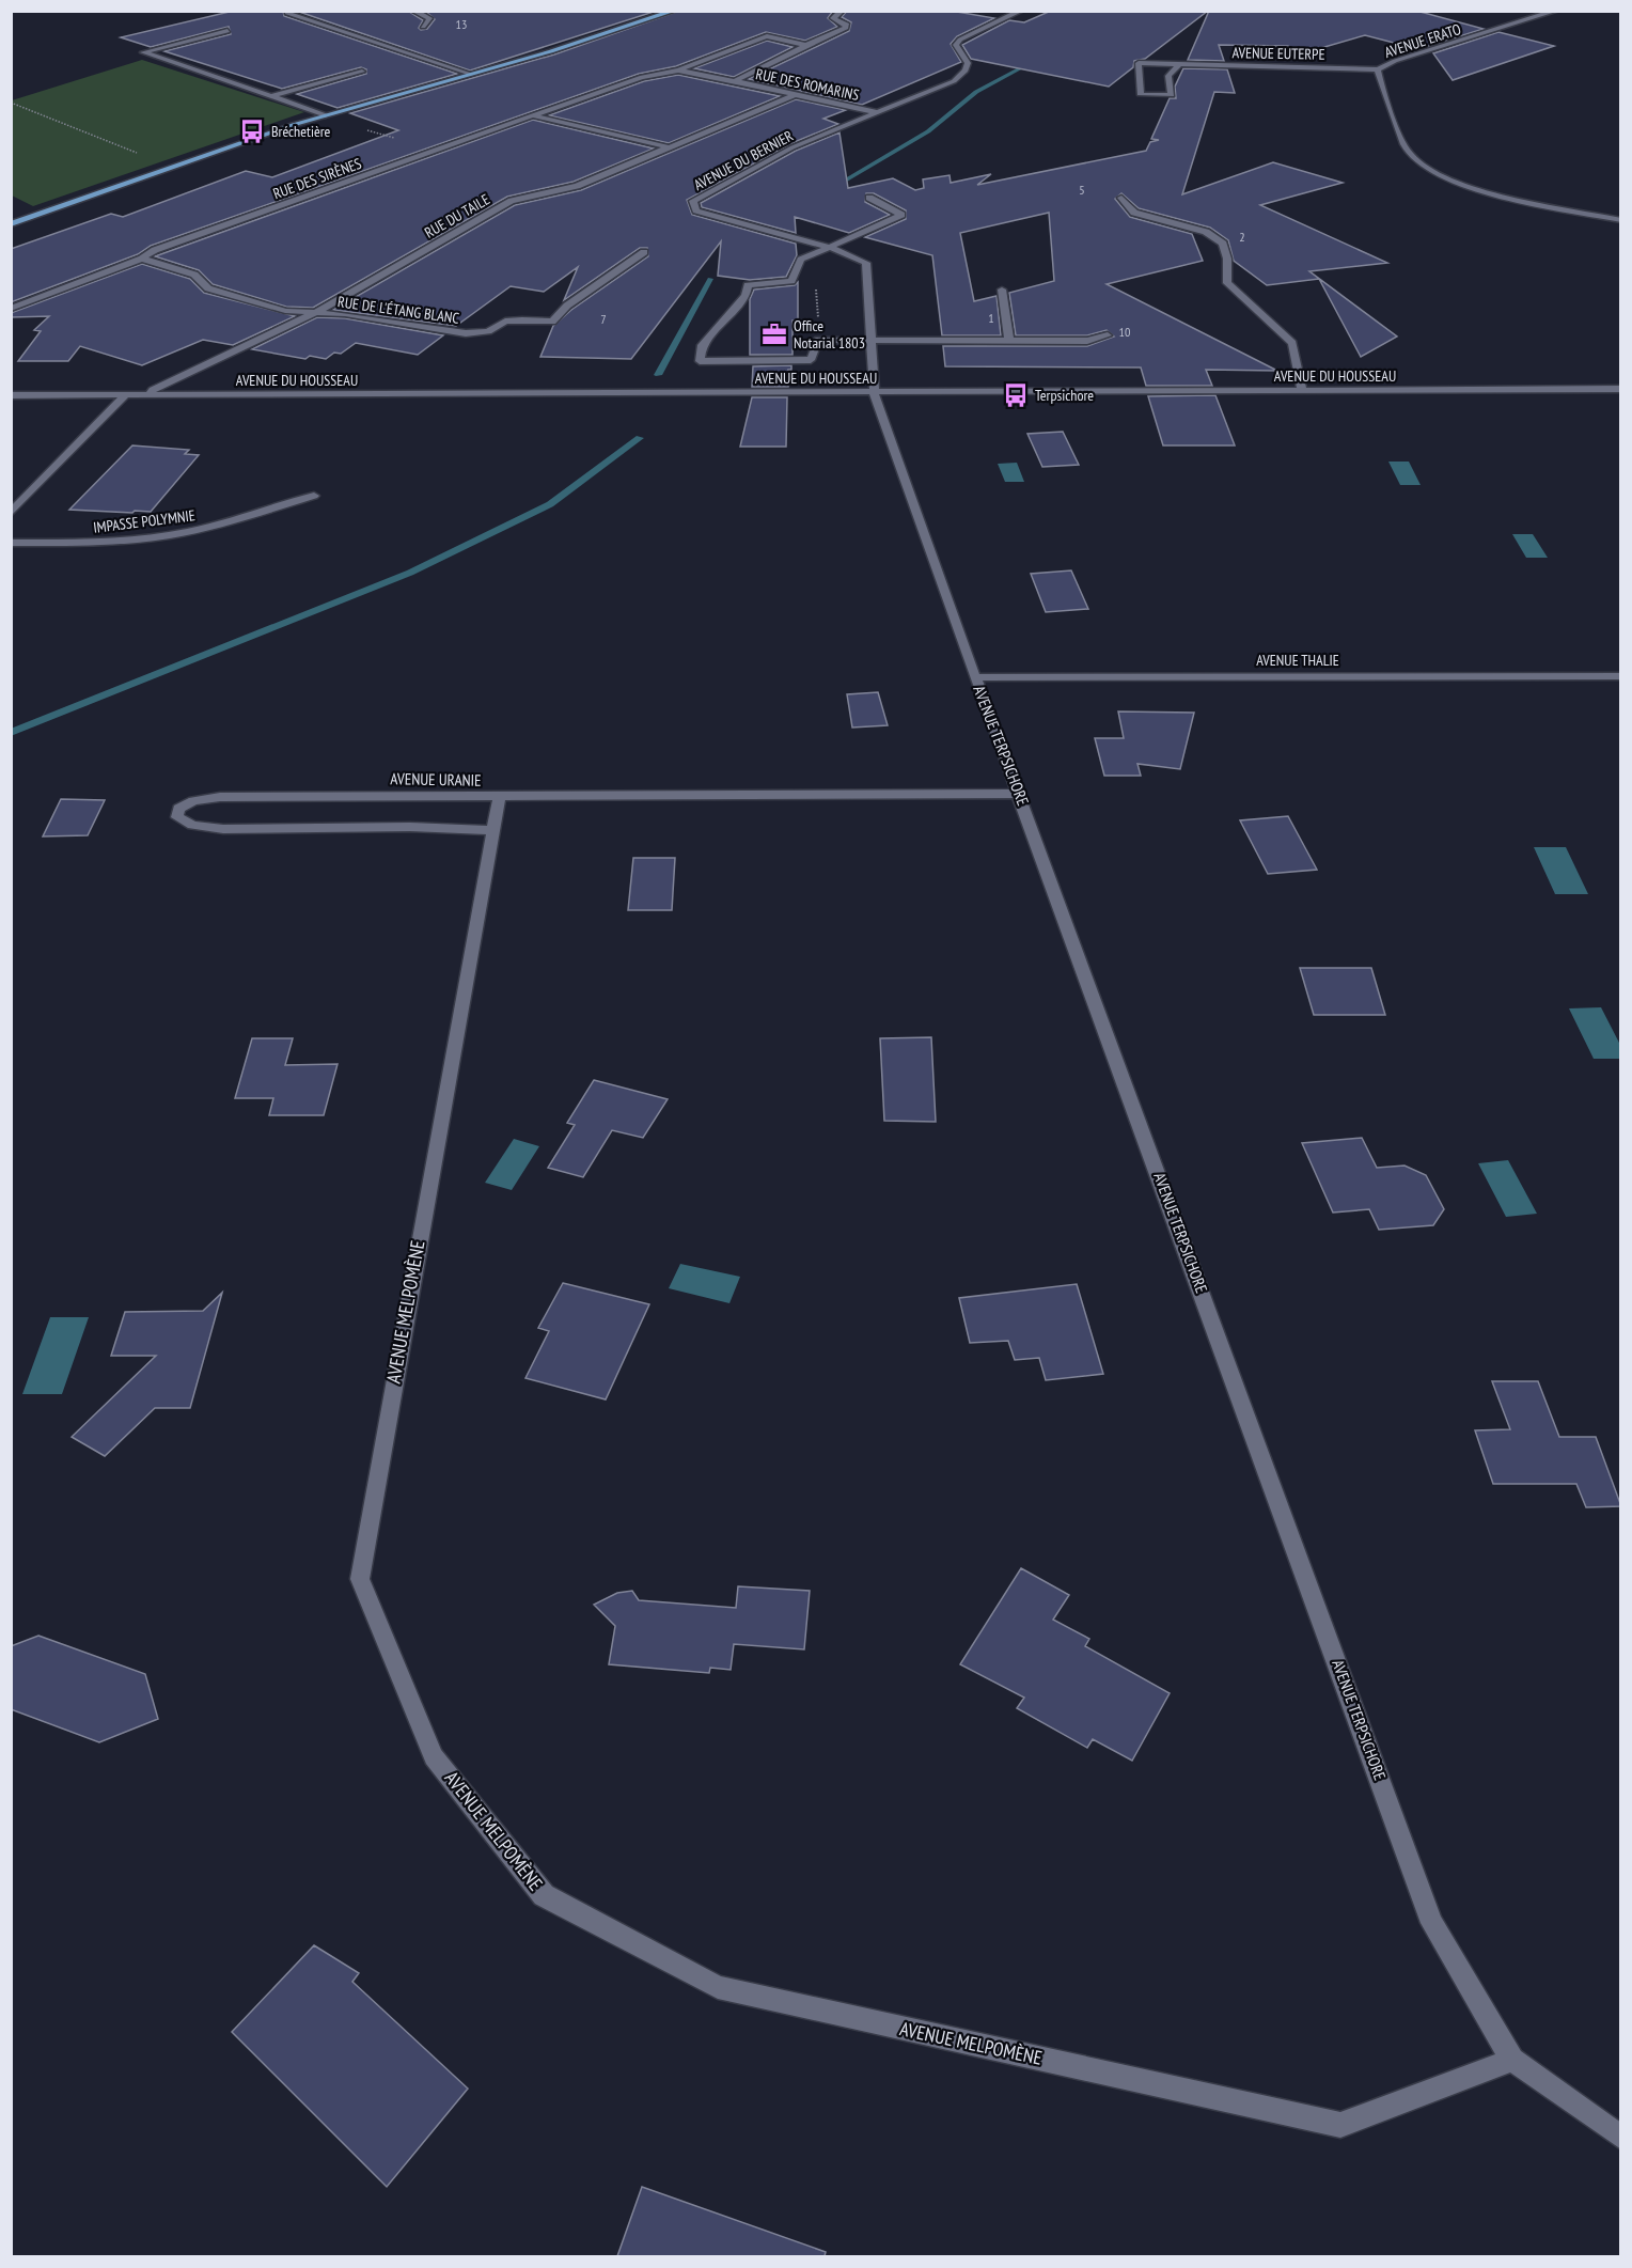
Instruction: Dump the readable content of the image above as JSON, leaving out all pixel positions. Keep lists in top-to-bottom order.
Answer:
{
  "streets": {
    "street": [
      "AVENUE ERATO",
      "AVENUE EUTERPE",
      "RUE DES ROMARINS",
      "AVENUE DU BERNIER",
      "RUE DES SIRÈNES",
      "RUE DU TAILE",
      "RUE DE L'ÉTANG BLANC",
      "AVENUE DU HOUSSEAU",
      "IMPASSE POLYMNIE",
      "AVENUE THALIE",
      "AVENUE TERPSICHORE",
      "AVENUE URANIE",
      "AVENUE MELPOMÈNE"
    ]
  },
  "crossings": [
    ["AVENUE ERATO", "AVENUE EUTERPE"],
    ["RUE DES ROMARINS", "AVENUE DU BERNIER"],
    ["RUE DES ROMARINS", "RUE DES SIRÈNES"],
    ["RUE DES ROMARINS", "RUE DU TAILE"],
    ["AVENUE DU BERNIER", "AVENUE DU HOUSSEAU"],
    ["AVENUE DU BERNIER", "AVENUE TERPSICHORE"],
    ["RUE DU TAILE", "RUE DE L'ÉTANG BLANC"],
    ["RUE DU TAILE", "AVENUE DU HOUSSEAU"],
    ["AVENUE DU HOUSSEAU", "AVENUE TERPSICHORE"],
    ["AVENUE THALIE", "AVENUE TERPSICHORE"],
    ["AVENUE TERPSICHORE", "AVENUE URANIE"],
    ["AVENUE TERPSICHORE", "AVENUE MELPOMÈNE"],
    ["AVENUE URANIE", "AVENUE MELPOMÈNE"]
  ],
  "places": {
    "bus stop": ["Bréchetière", "Terpsichore"],
    "office": ["Office Notarial 1803"]
  },
  "house_numbers": [
    "13",
    "5",
    "2",
    "1",
    "7",
    "10"
  ]
}
